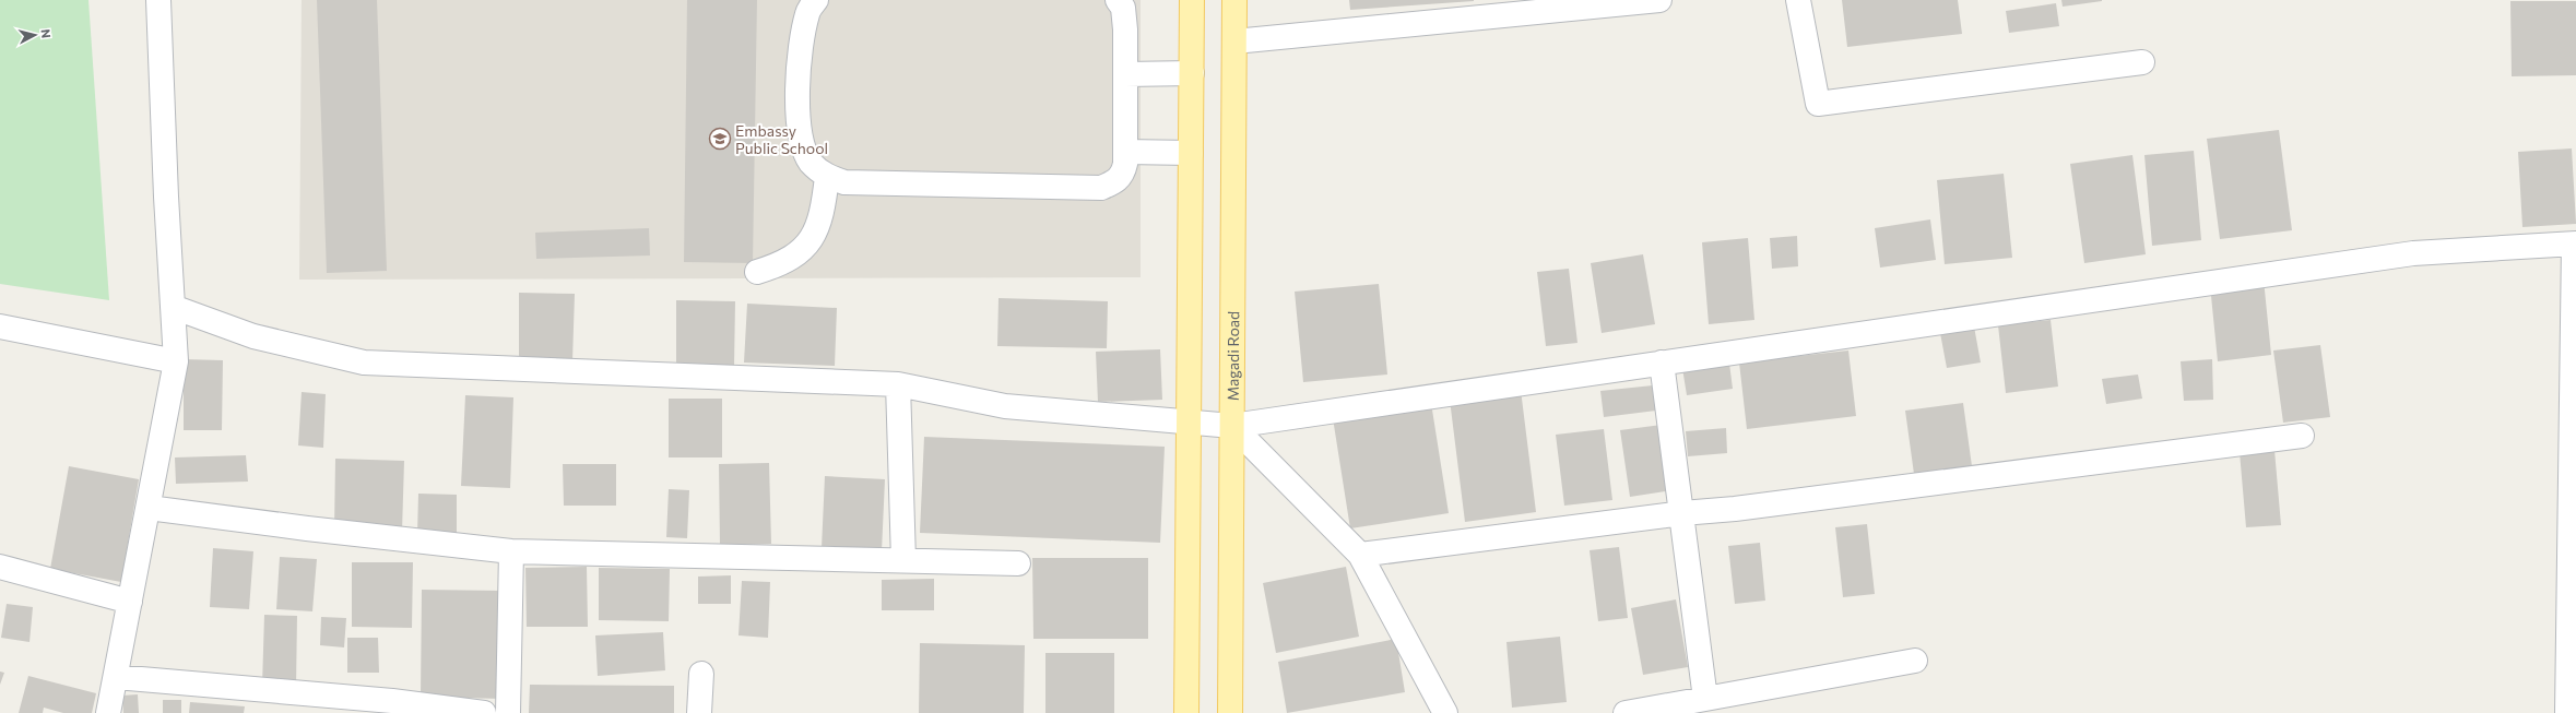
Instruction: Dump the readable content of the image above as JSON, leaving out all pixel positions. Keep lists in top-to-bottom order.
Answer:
{
  "streets": {
    "main road": ["Magadi Road"]
  },
  "places": {
    "school or university": ["Embassy Public School"]
  },
  "north": "right"
}
